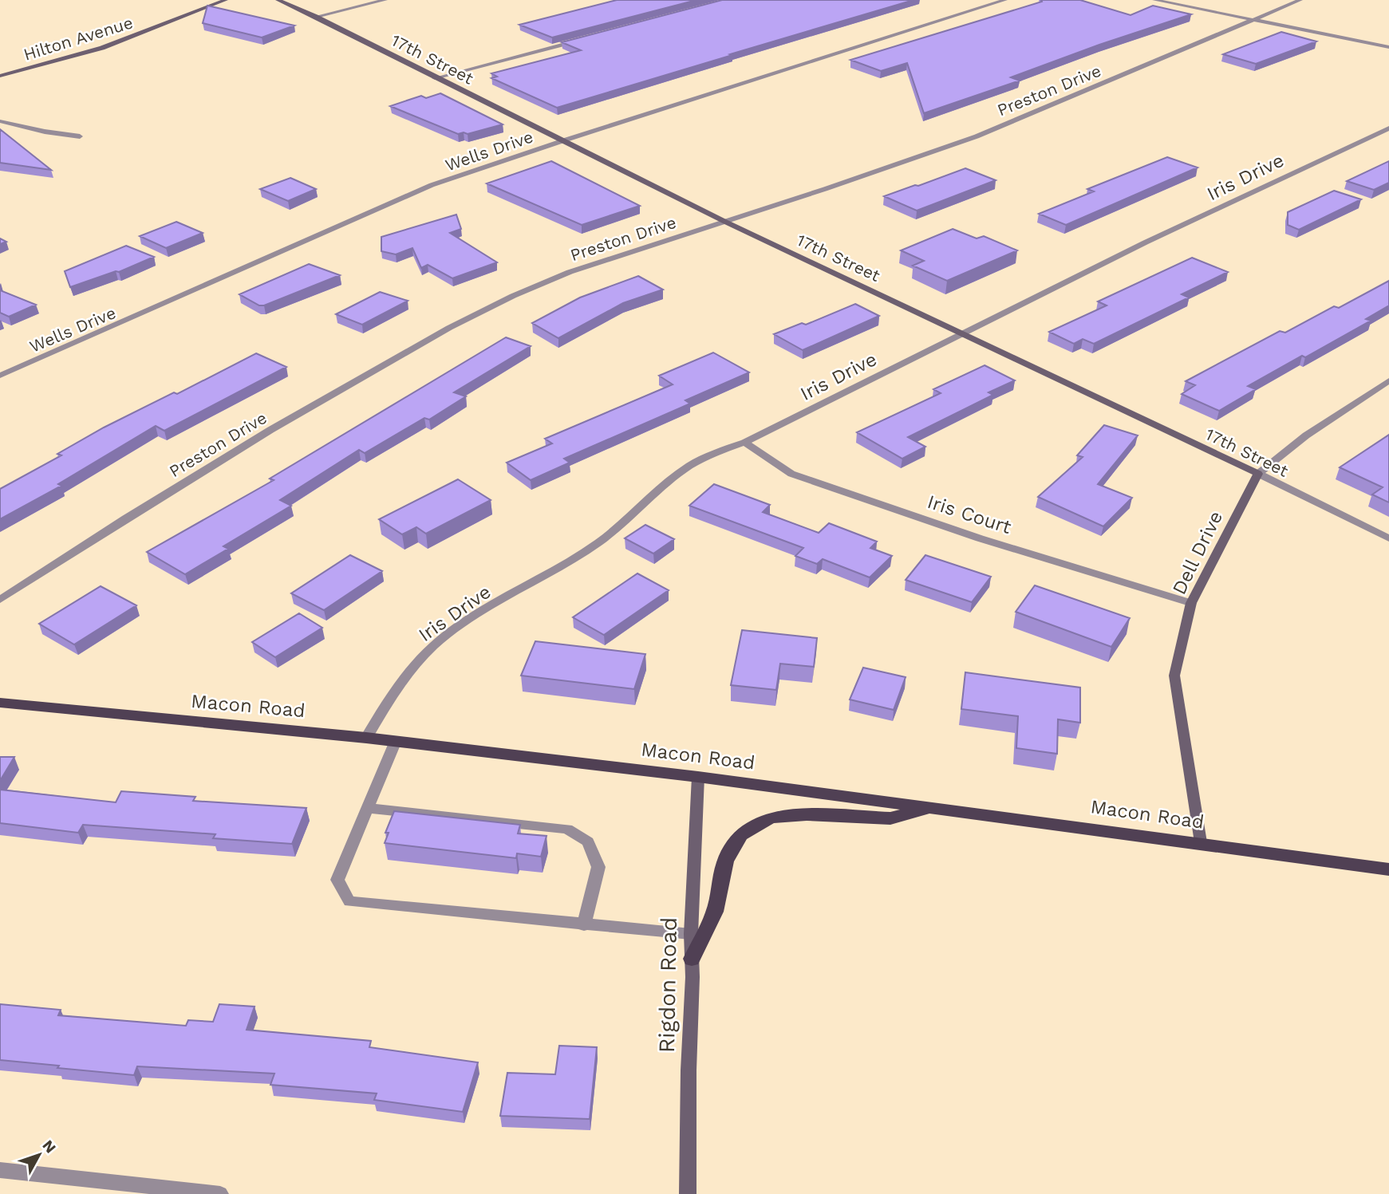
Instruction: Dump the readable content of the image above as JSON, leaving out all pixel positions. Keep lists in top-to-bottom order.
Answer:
{
  "streets": {
    "main road": ["Macon Road"],
    "street": [
      "Hilton Avenue",
      "17th Street",
      "Preston Drive",
      "Wells Drive",
      "Iris Drive",
      "Iris Court",
      "Dell Drive",
      "Rigdon Road"
    ]
  },
  "crossings": [
    ["17th Street", "Preston Drive"],
    ["17th Street", "Wells Drive"],
    ["17th Street", "Iris Drive"],
    ["17th Street", "Dell Drive"],
    ["Iris Drive", "Iris Court"],
    ["Iris Drive", "Macon Road"],
    ["Iris Court", "Dell Drive"],
    ["Dell Drive", "Macon Road"],
    ["Macon Road", "Rigdon Road"]
  ],
  "north": "top right"
}
